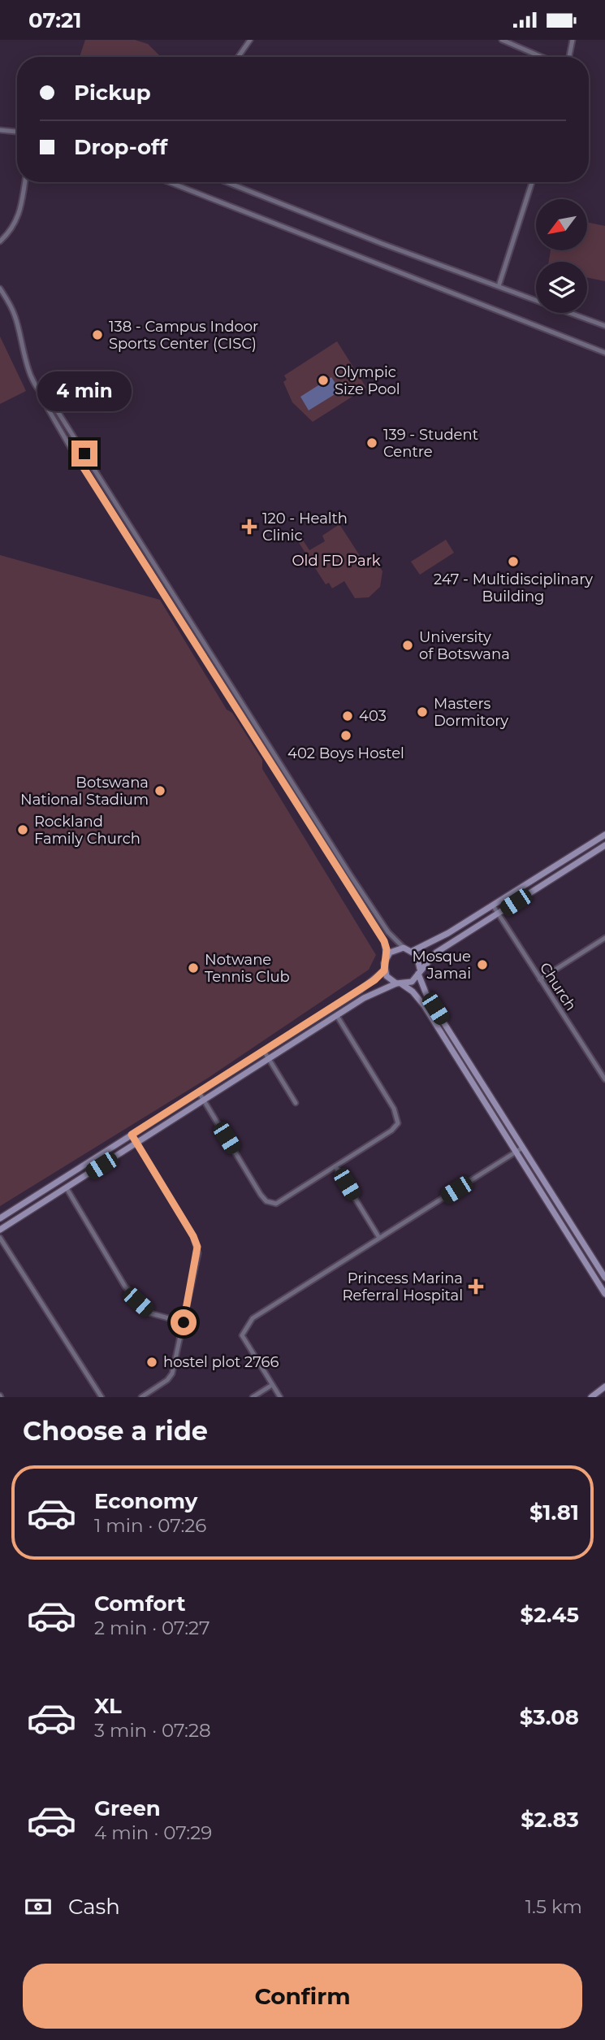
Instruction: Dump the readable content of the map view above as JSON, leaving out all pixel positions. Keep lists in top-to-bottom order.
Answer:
{
  "streets": {
    "street": ["Church"]
  },
  "parks": ["Old FD Park"],
  "places": {
    "other": [
      "138 - Campus Indoor Sports Center (CISC)",
      "Olympic Size Pool",
      "139 - Student Centre",
      "247 - Multidisciplinary Building",
      "University of Botswana",
      "Masters Dormitory",
      "403",
      "402 Boys Hostel",
      "Botswana National Stadium",
      "Rockland Family Church",
      "Mosque Jamai",
      "Notwane Tennis Club",
      "hostel plot 2766"
    ],
    "health": ["120 - Health Clinic", "Princess Marina Referral Hospital"]
  },
  "north": "bottom left",
  "page": {
    "status": "07:21",
    "banner": ["Pickup", "Drop-off"],
    "bubble": "4 min",
    "heading": "Choose a ride",
    "list": [
      {
        "name": "Economy",
        "note": "1 min · 07:26",
        "value": "$1.81"
      },
      {
        "name": "Comfort",
        "note": "2 min · 07:27",
        "value": "$2.45"
      },
      {
        "name": "XL",
        "note": "3 min · 07:28",
        "value": "$3.08"
      },
      {
        "name": "Green",
        "note": "4 min · 07:29",
        "value": "$2.83"
      }
    ],
    "pay": ["Cash", "1.5 km"],
    "buttons": "Confirm"
  }
}
